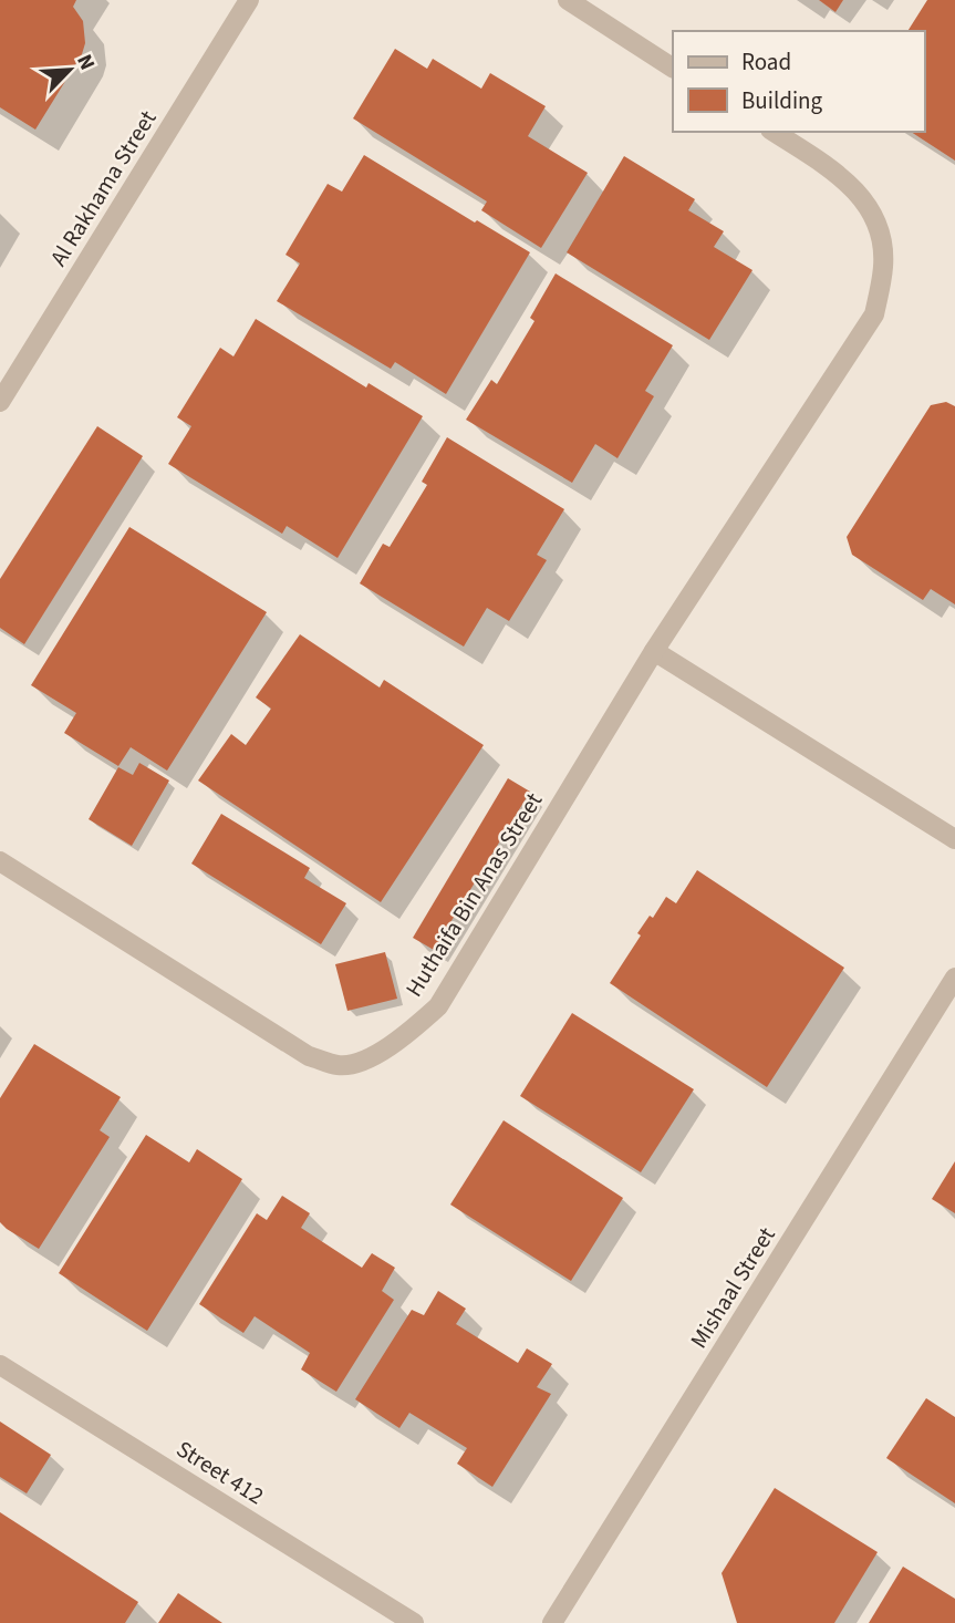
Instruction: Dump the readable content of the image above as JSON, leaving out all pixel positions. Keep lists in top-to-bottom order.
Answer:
{
  "streets": {
    "street": [
      "Al Rakhama Street",
      "Huthaifa Bin Anas Street",
      "Mishaal Street",
      "Street 412"
    ]
  },
  "legend": ["Road", "Building"],
  "north": "top right"
}
